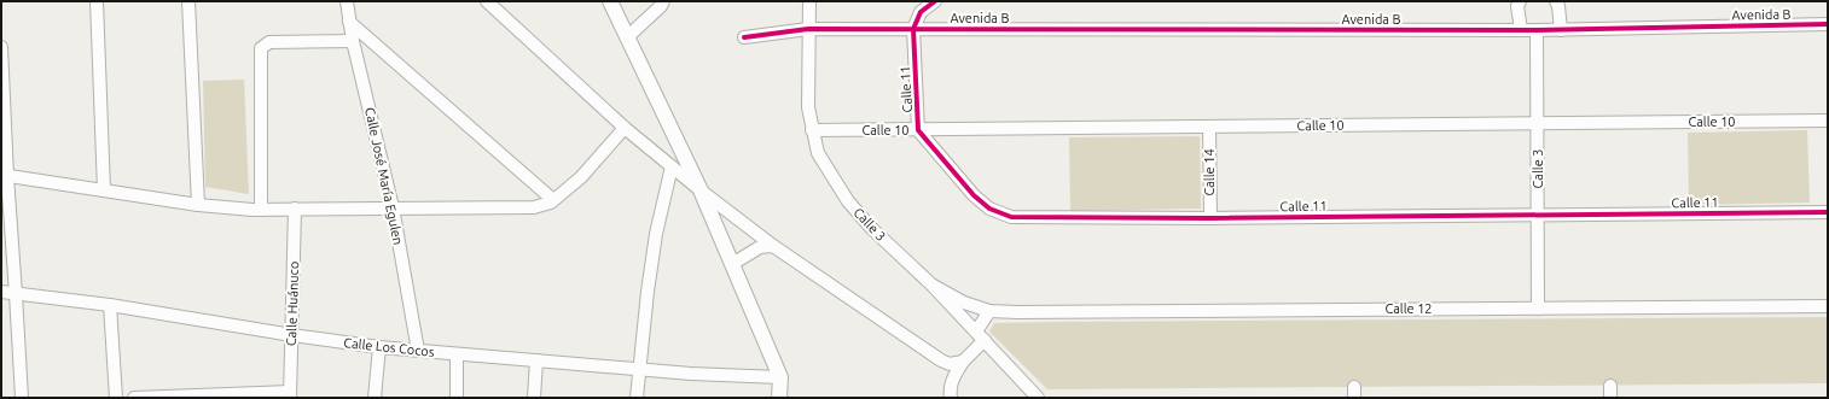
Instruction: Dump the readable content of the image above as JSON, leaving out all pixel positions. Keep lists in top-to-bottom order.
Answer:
{
  "streets": {
    "street": [
      "Avenida B",
      "Calle 11",
      "Calle 10",
      "Calle 3",
      "Calle 14",
      "Calle José María Egulen",
      "Calle Huánuco",
      "Calle 12",
      "Calle Los Cocos"
    ]
  },
  "crossings": [
    ["Avenida B", "Calle 11"],
    ["Avenida B", "Calle 3"],
    ["Calle 11", "Calle 10"],
    ["Calle 11", "Calle 3"],
    ["Calle 11", "Calle 14"],
    ["Calle 10", "Calle 3"],
    ["Calle 10", "Calle 14"],
    ["Calle 3", "Calle 12"],
    ["Calle José María Egulen", "Calle Los Cocos"],
    ["Calle Huánuco", "Calle Los Cocos"]
  ]
}
